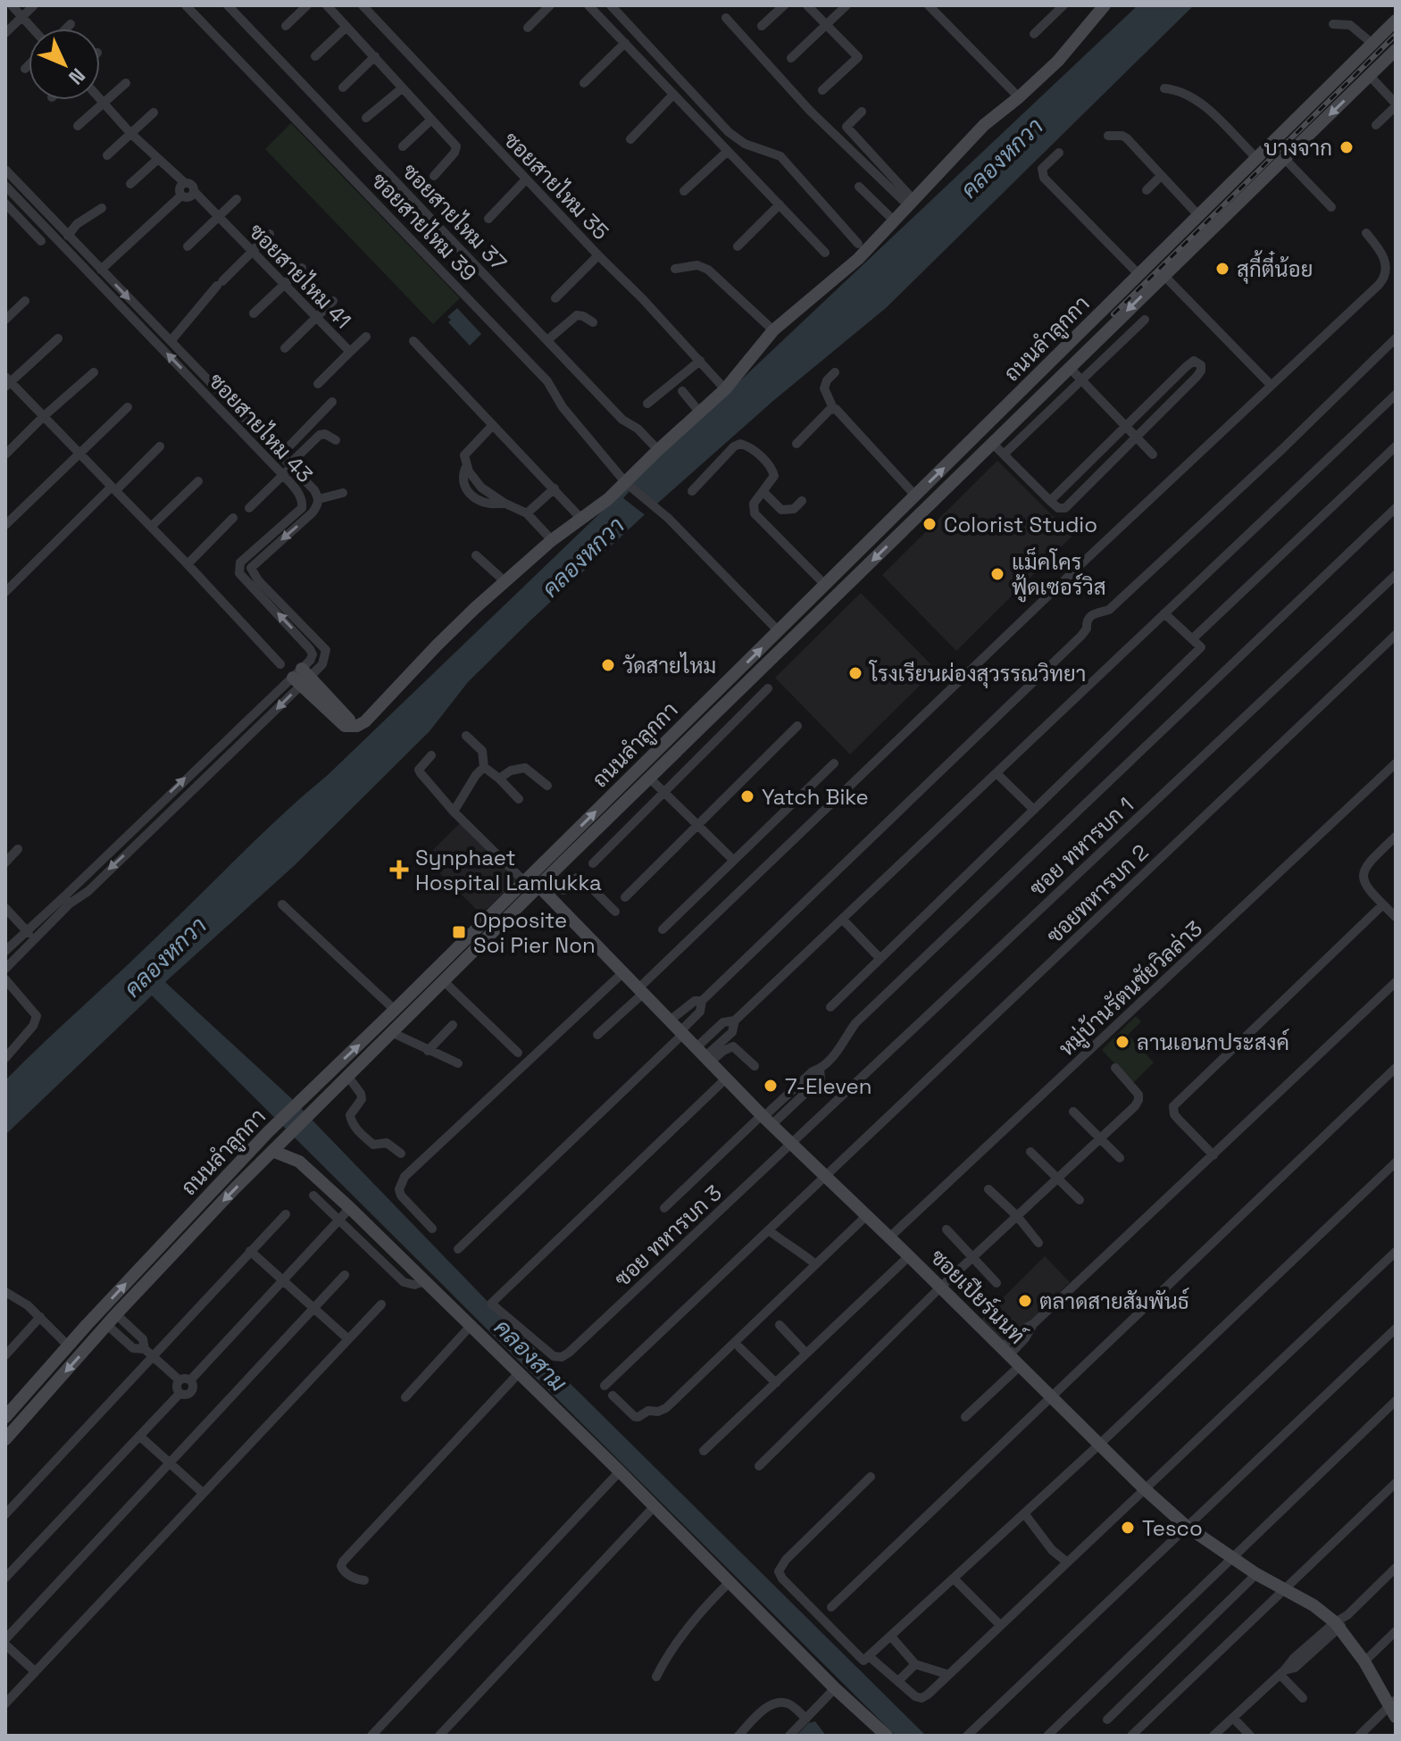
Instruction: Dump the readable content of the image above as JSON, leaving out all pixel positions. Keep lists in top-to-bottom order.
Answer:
{
  "streets": {
    "main road": ["ถนนลำลูกกา", "ซอยเปียร์นนท์"],
    "street": [
      "ซอยสายไหม 35",
      "ซอยสายไหม 37",
      "ซอยสายไหม 39",
      "ซอยสายไหม 41",
      "ซอยสายไหม 43",
      "ซอย ทหารบก 1",
      "ซอยทหารบก 2",
      "หมู่บ้านรัตนชัยวิลล่า3",
      "ซอย ทหารบก 3"
    ]
  },
  "crossings": [
    ["ซอยสายไหม 39", "ถนนลำลูกกา"],
    ["ถนนลำลูกกา", "ซอยเปียร์นนท์"],
    ["ซอย ทหารบก 1", "ซอย ทหารบก 3"],
    ["ซอย ทหารบก 1", "ซอยเปียร์นนท์"],
    ["ซอยทหารบก 2", "ซอยเปียร์นนท์"],
    ["หมู่บ้านรัตนชัยวิลล่า3", "ซอยเปียร์นนท์"],
    ["ซอย ทหารบก 3", "ซอยเปียร์นนท์"]
  ],
  "water": ["คลองหกวา", "คลองสาม"],
  "places": {
    "other": [
      "บางจาก",
      "สุกี้ตี๋น้อย",
      "Colorist Studio",
      "แม็คโคร ฟู้ดเซอร์วิส",
      "วัดสายไหม",
      "โรงเรียนผ่องสุวรรณวิทยา",
      "Yatch Bike",
      "ลานเอนกประสงค์",
      "7-Eleven",
      "ตลาดสายสัมพันธ์",
      "Tesco"
    ],
    "health": ["Synphaet Hospital Lamlukka"],
    "transit": ["Opposite Soi Pier Non"]
  },
  "north": "bottom right"
}
